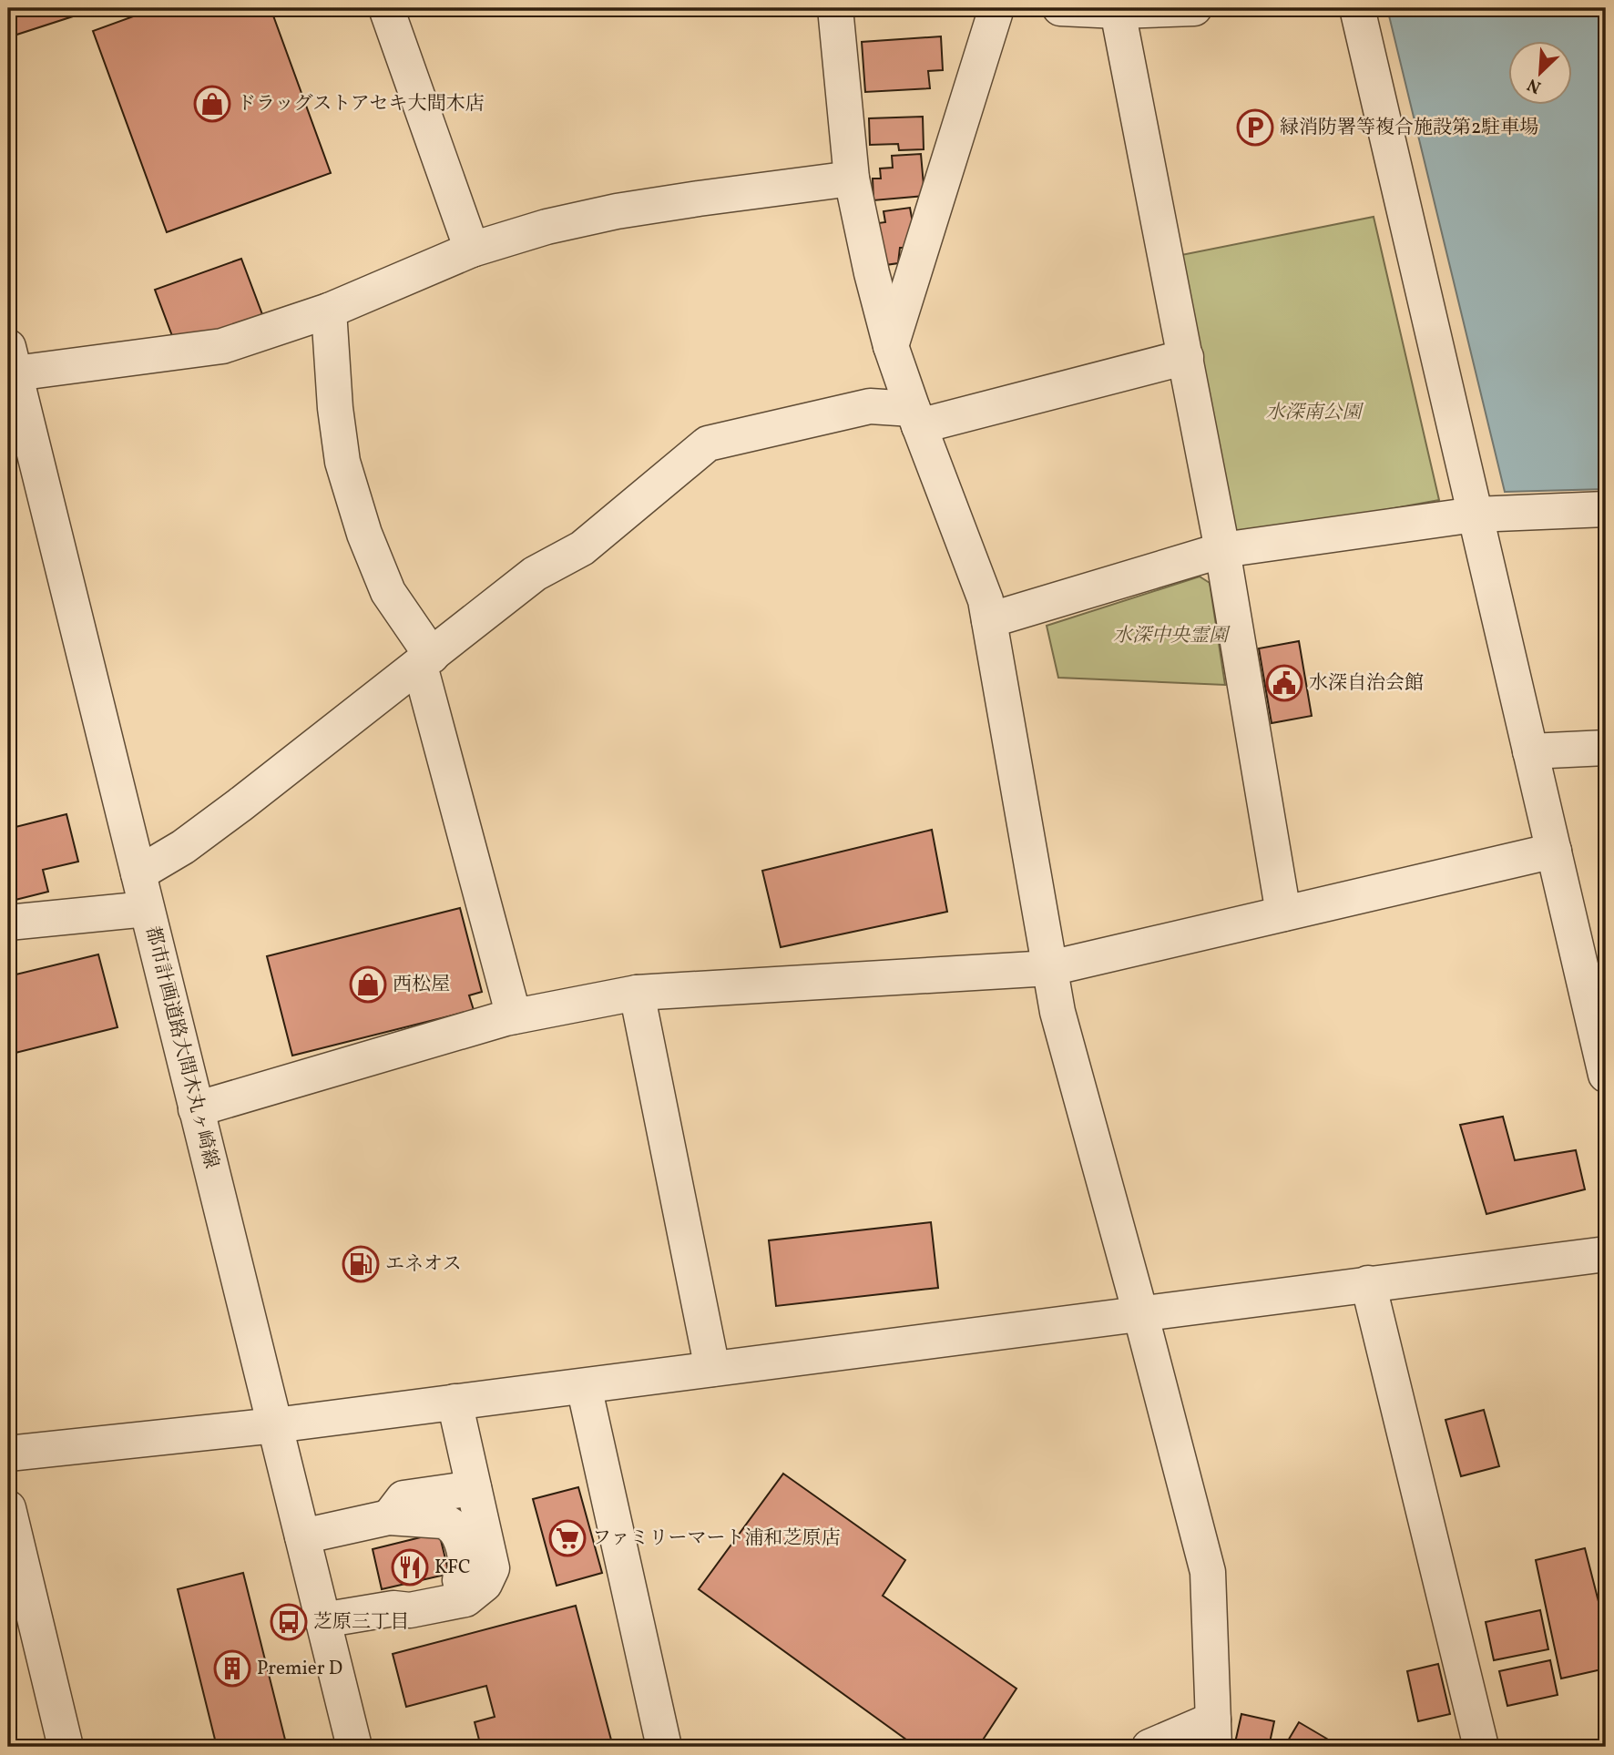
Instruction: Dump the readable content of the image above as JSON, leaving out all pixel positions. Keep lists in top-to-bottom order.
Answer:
{
  "streets": {
    "street": ["都市計画道路大間木丸ヶ崎線"]
  },
  "parks": ["水深南公園", "水深中央霊園"],
  "places": {
    "shop": ["ドラッグストアセキ大間木店", "西松屋"],
    "parking": ["緑消防署等複合施設第2駐車場"],
    "public building": ["水深自治会館"],
    "fuel station": ["エネオス"],
    "supermarket": ["ファミリーマート浦和芝原店"],
    "restaurant": ["KFC"],
    "bus stop": ["芝原三丁目"],
    "building": ["Premier D"]
  },
  "north": "bottom left"
}
